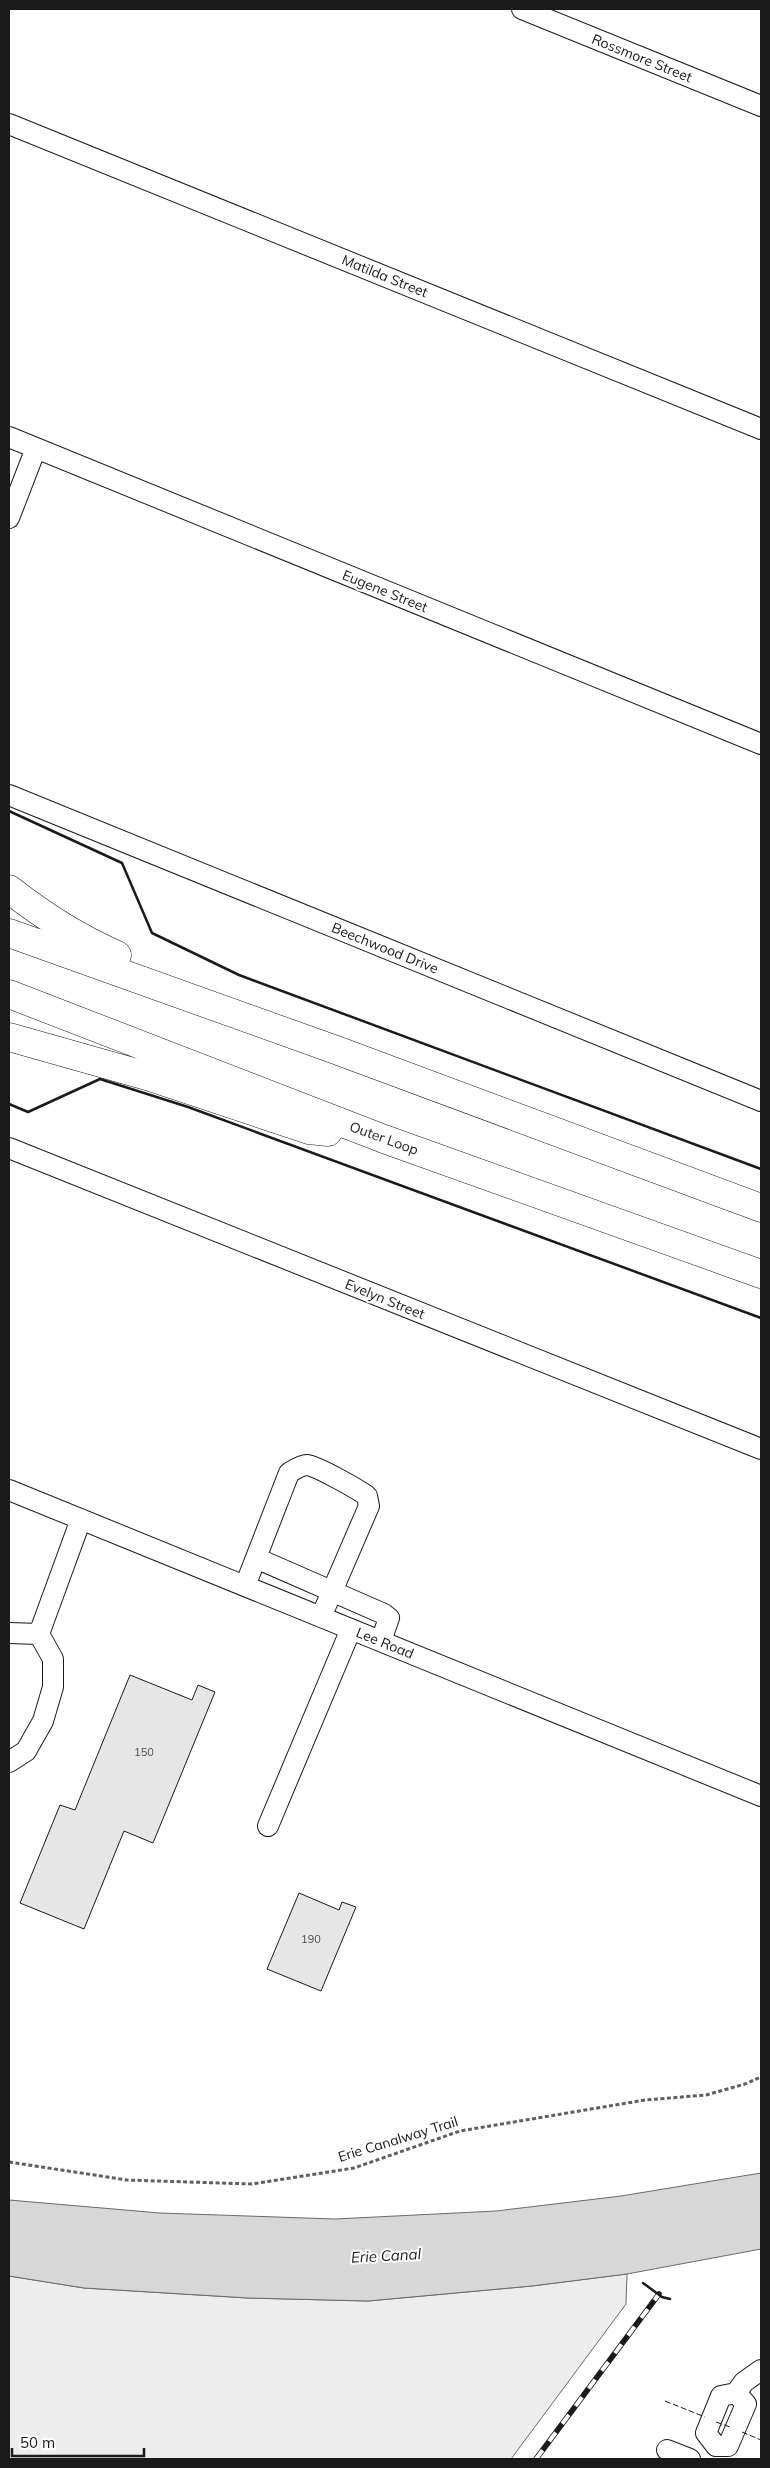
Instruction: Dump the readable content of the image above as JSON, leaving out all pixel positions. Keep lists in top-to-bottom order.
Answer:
{
  "streets": {
    "highway": ["Outer Loop"],
    "street": [
      "Rossmore Street",
      "Matilda Street",
      "Eugene Street",
      "Beechwood Drive",
      "Evelyn Street",
      "Lee Road"
    ],
    "path": ["Erie Canalway Trail"]
  },
  "water": ["Erie Canal"],
  "house_numbers": ["150", "190"],
  "scale_bar": "50 m"
}
